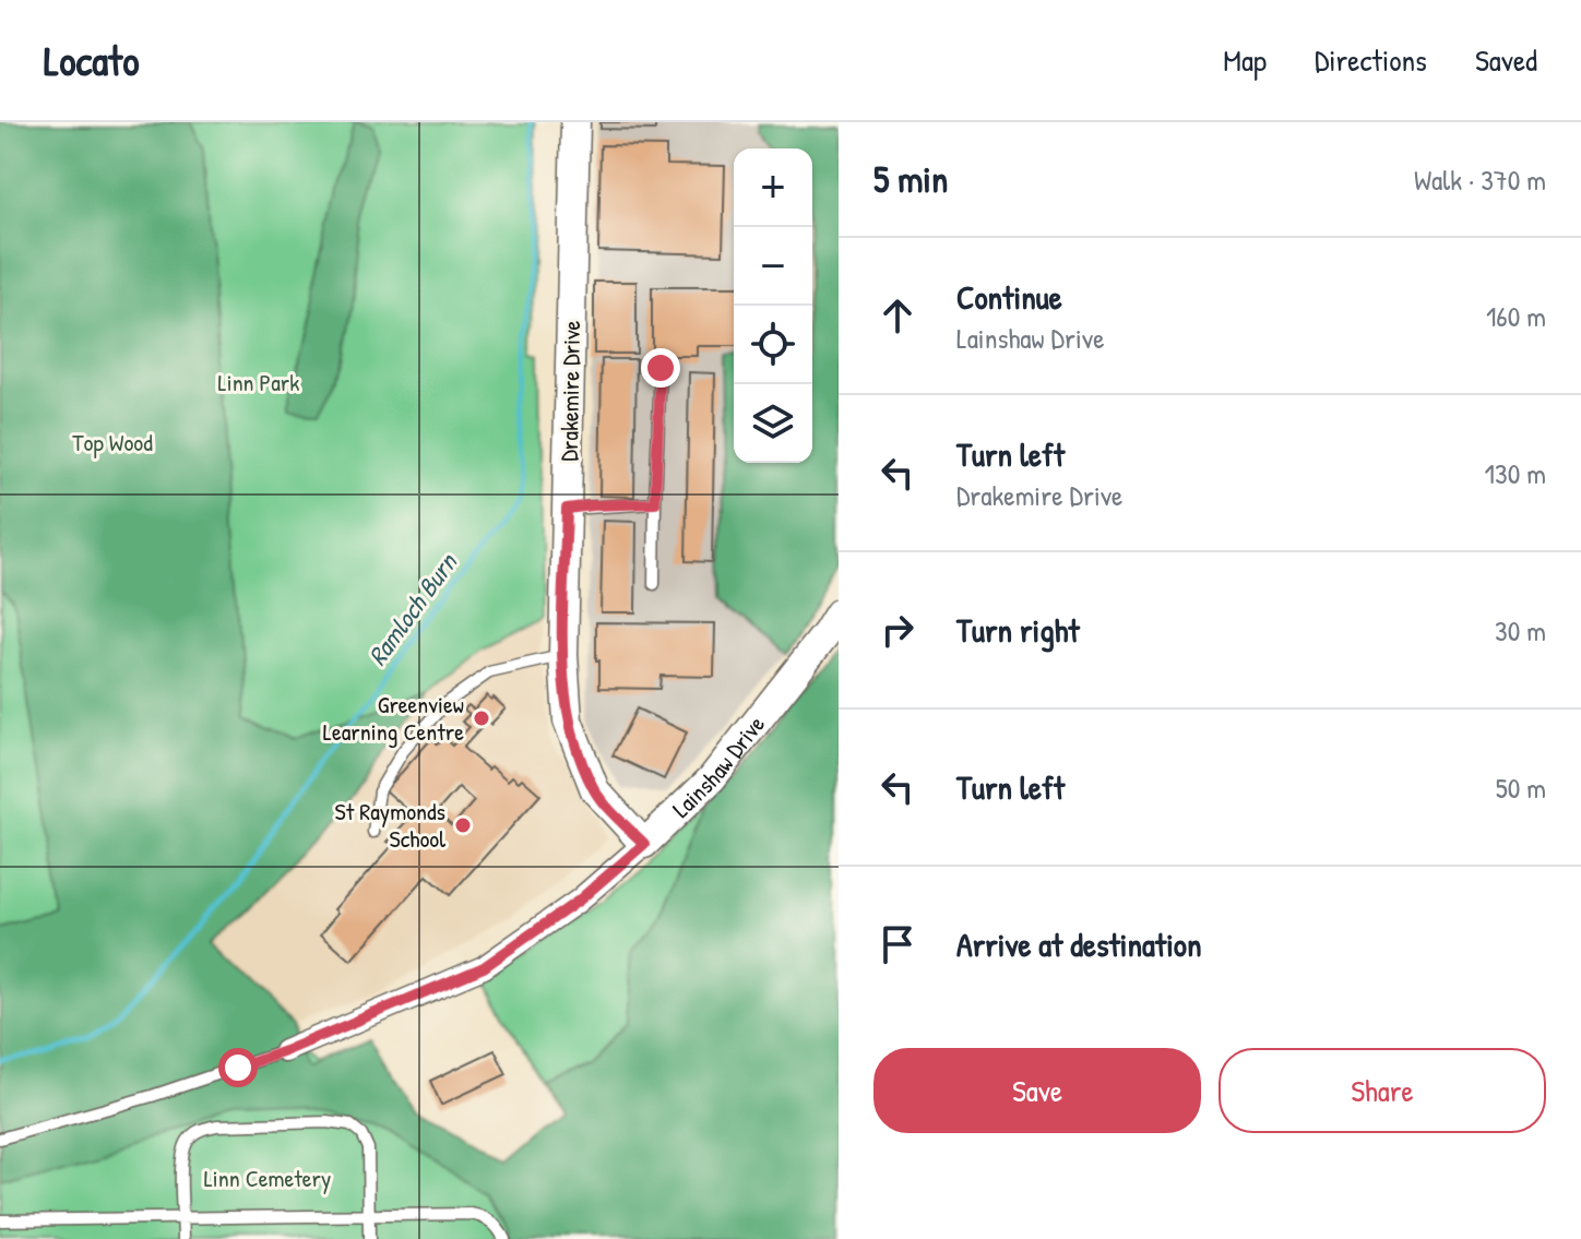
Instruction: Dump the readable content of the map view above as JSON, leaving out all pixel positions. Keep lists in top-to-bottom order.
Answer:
{
  "streets": {
    "street": ["Drakemire Drive", "Lainshaw Drive"]
  },
  "crossings": [
    ["Drakemire Drive", "Lainshaw Drive"]
  ],
  "water": ["Ramloch Burn"],
  "parks": ["Linn Park", "Top Wood", "Linn Cemetery"],
  "places": ["Greenview Learning Centre", "St Raymonds School"],
  "page": {
    "header": "Locato",
    "nav": ["Map", "Directions", "Saved"],
    "heading": ["5 min", "Walk · 370 m"],
    "map_buttons": ["+", "−"],
    "list": [
      ["Continue", "Lainshaw Drive", "160 m"],
      ["Turn left", "Drakemire Drive", "130 m"],
      ["Turn right", "30 m"],
      ["Turn left", "50 m"],
      "Arrive at destination"
    ],
    "buttons": ["Save", "Share"]
  }
}
